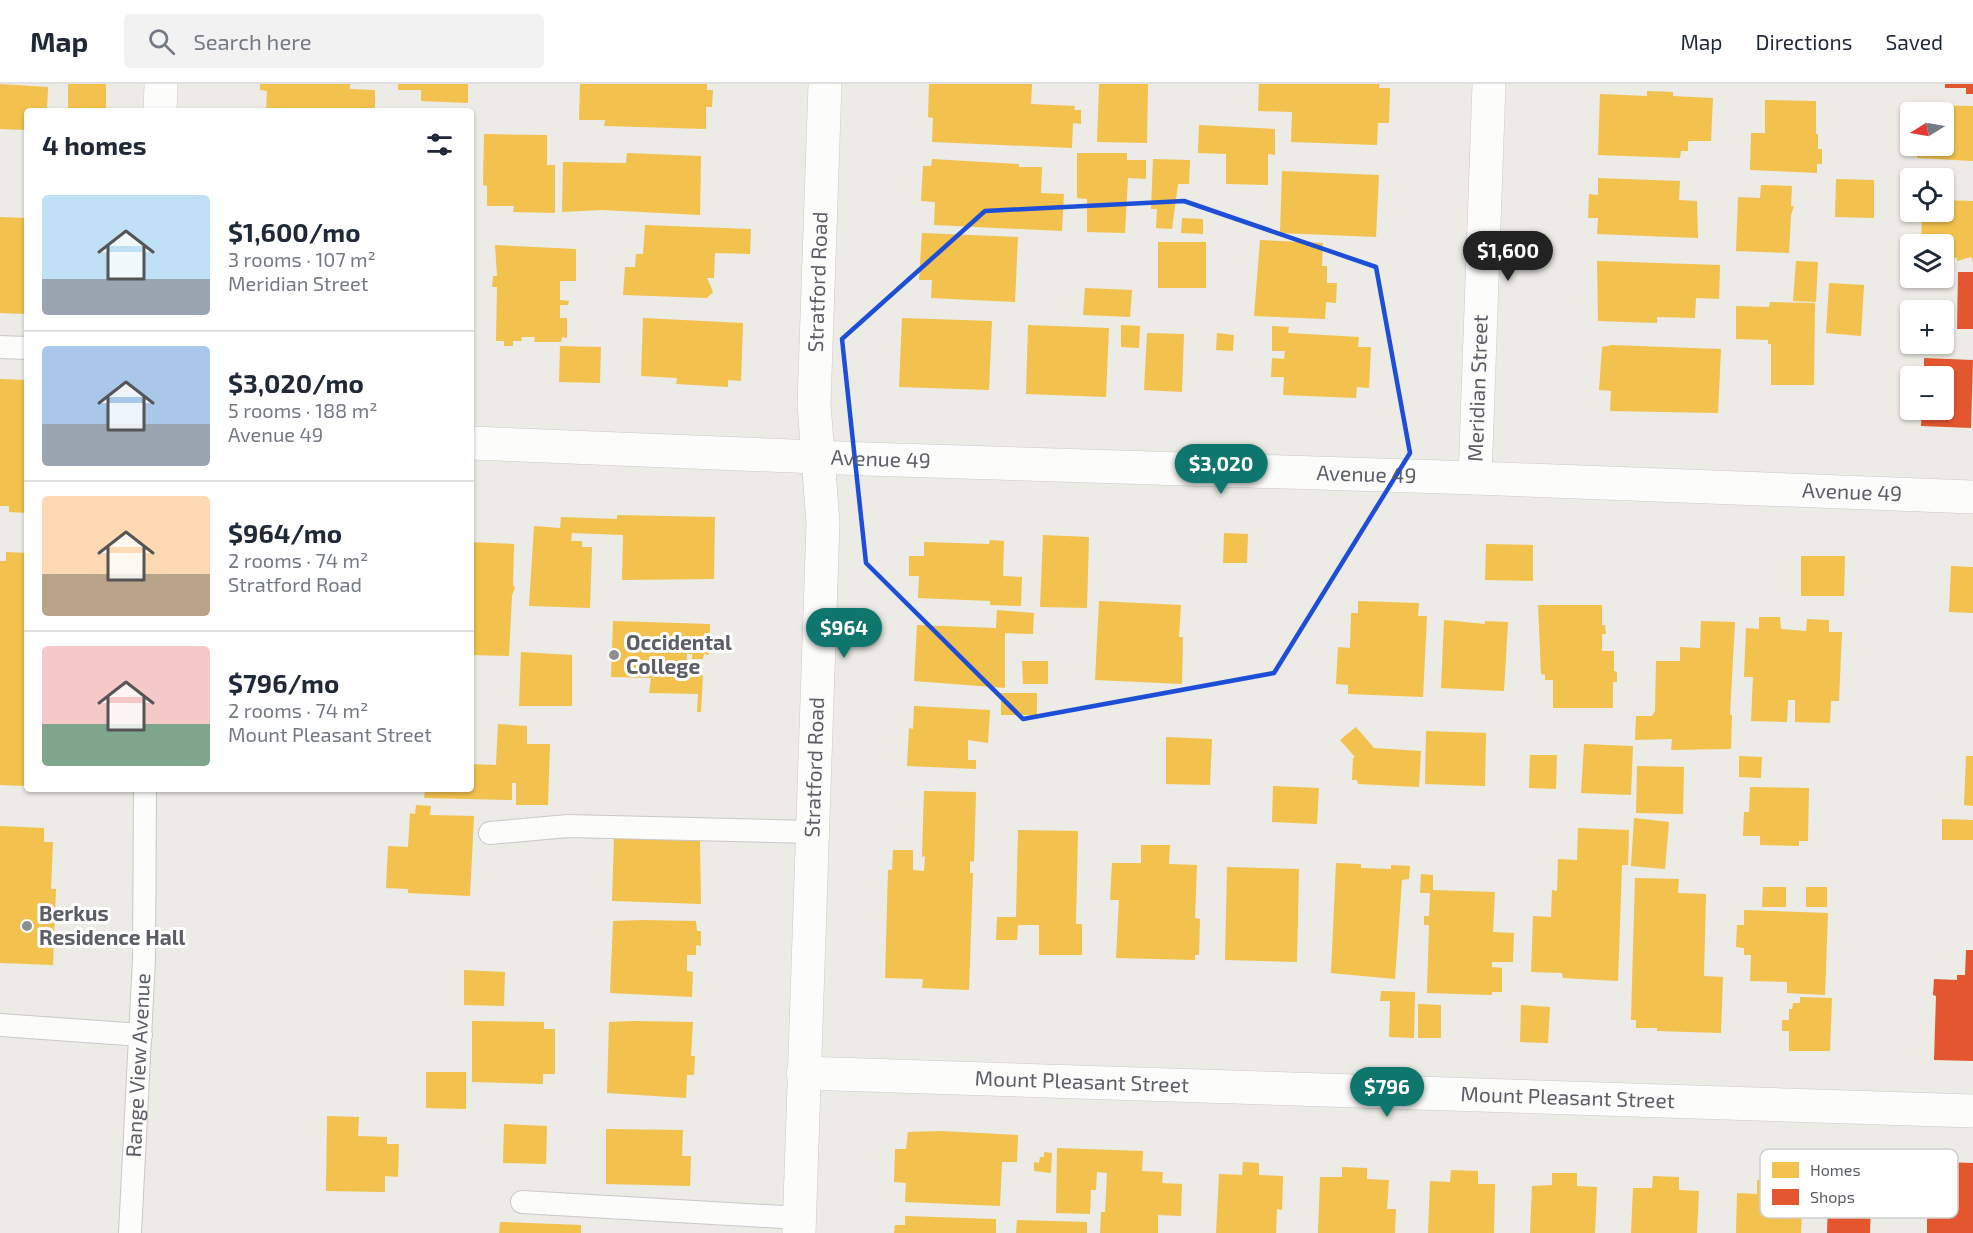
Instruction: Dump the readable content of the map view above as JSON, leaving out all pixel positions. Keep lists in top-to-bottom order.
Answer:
{
  "streets": {
    "street": [
      "Stratford Road",
      "Meridian Street",
      "Avenue 49",
      "Mount Pleasant Street"
    ],
    "lane": ["Range View Avenue"]
  },
  "crossings": [
    ["Stratford Road", "Avenue 49"],
    ["Stratford Road", "Mount Pleasant Street"],
    ["Meridian Street", "Avenue 49"]
  ],
  "places": ["Occidental College", "Berkus Residence Hall"],
  "legend": ["Homes", "Shops"],
  "north": "left",
  "page": {
    "header": "Map",
    "search": "Search here",
    "nav": ["Map", "Directions", "Saved"],
    "map_buttons": ["+", "−"],
    "heading": "4 homes",
    "list": [
      {
        "name": "$1,600/mo",
        "note": "3 rooms · 107 m² · Meridian Street"
      },
      {
        "name": "$3,020/mo",
        "note": "5 rooms · 188 m² · Avenue 49"
      },
      {
        "name": "$964/mo",
        "note": "2 rooms · 74 m² · Stratford Road"
      },
      {
        "name": "$796/mo",
        "note": "2 rooms · 74 m² · Mount Pleasant Street"
      }
    ],
    "price": [
      "$1,600",
      "$3,020",
      "$964",
      "$796"
    ]
  }
}
